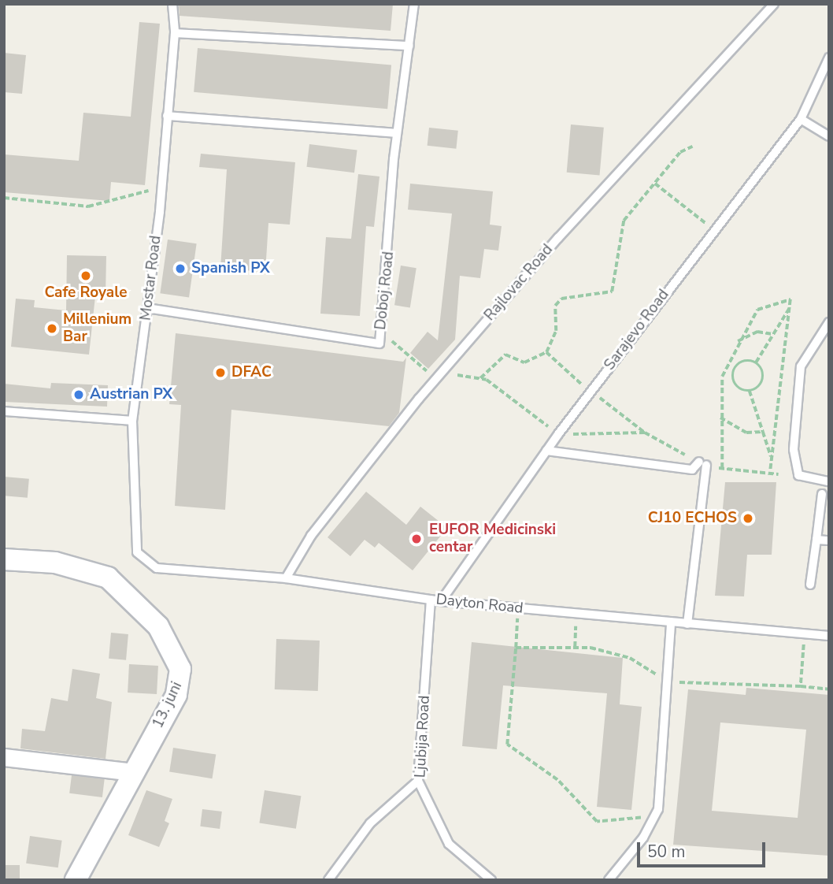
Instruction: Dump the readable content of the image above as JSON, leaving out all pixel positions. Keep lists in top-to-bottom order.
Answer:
{
  "streets": {
    "street": ["13. juni"],
    "lane": [
      "Mostar Road",
      "Rajlovac Road",
      "Doboj Road",
      "Sarajevo Road",
      "Dayton Road",
      "Ljubija Road"
    ]
  },
  "crossings": [
    ["Mostar Road", "Doboj Road"],
    ["Mostar Road", "Dayton Road"],
    ["Rajlovac Road", "Dayton Road"],
    ["Sarajevo Road", "Dayton Road"],
    ["Dayton Road", "Ljubija Road"]
  ],
  "places": [
    "Spanish PX",
    "Cafe Royale",
    "Millenium Bar",
    "DFAC",
    "Austrian PX",
    "CJ10 ECHOS",
    "EUFOR Medicinski centar"
  ],
  "scale_bar": "50 m"
}
